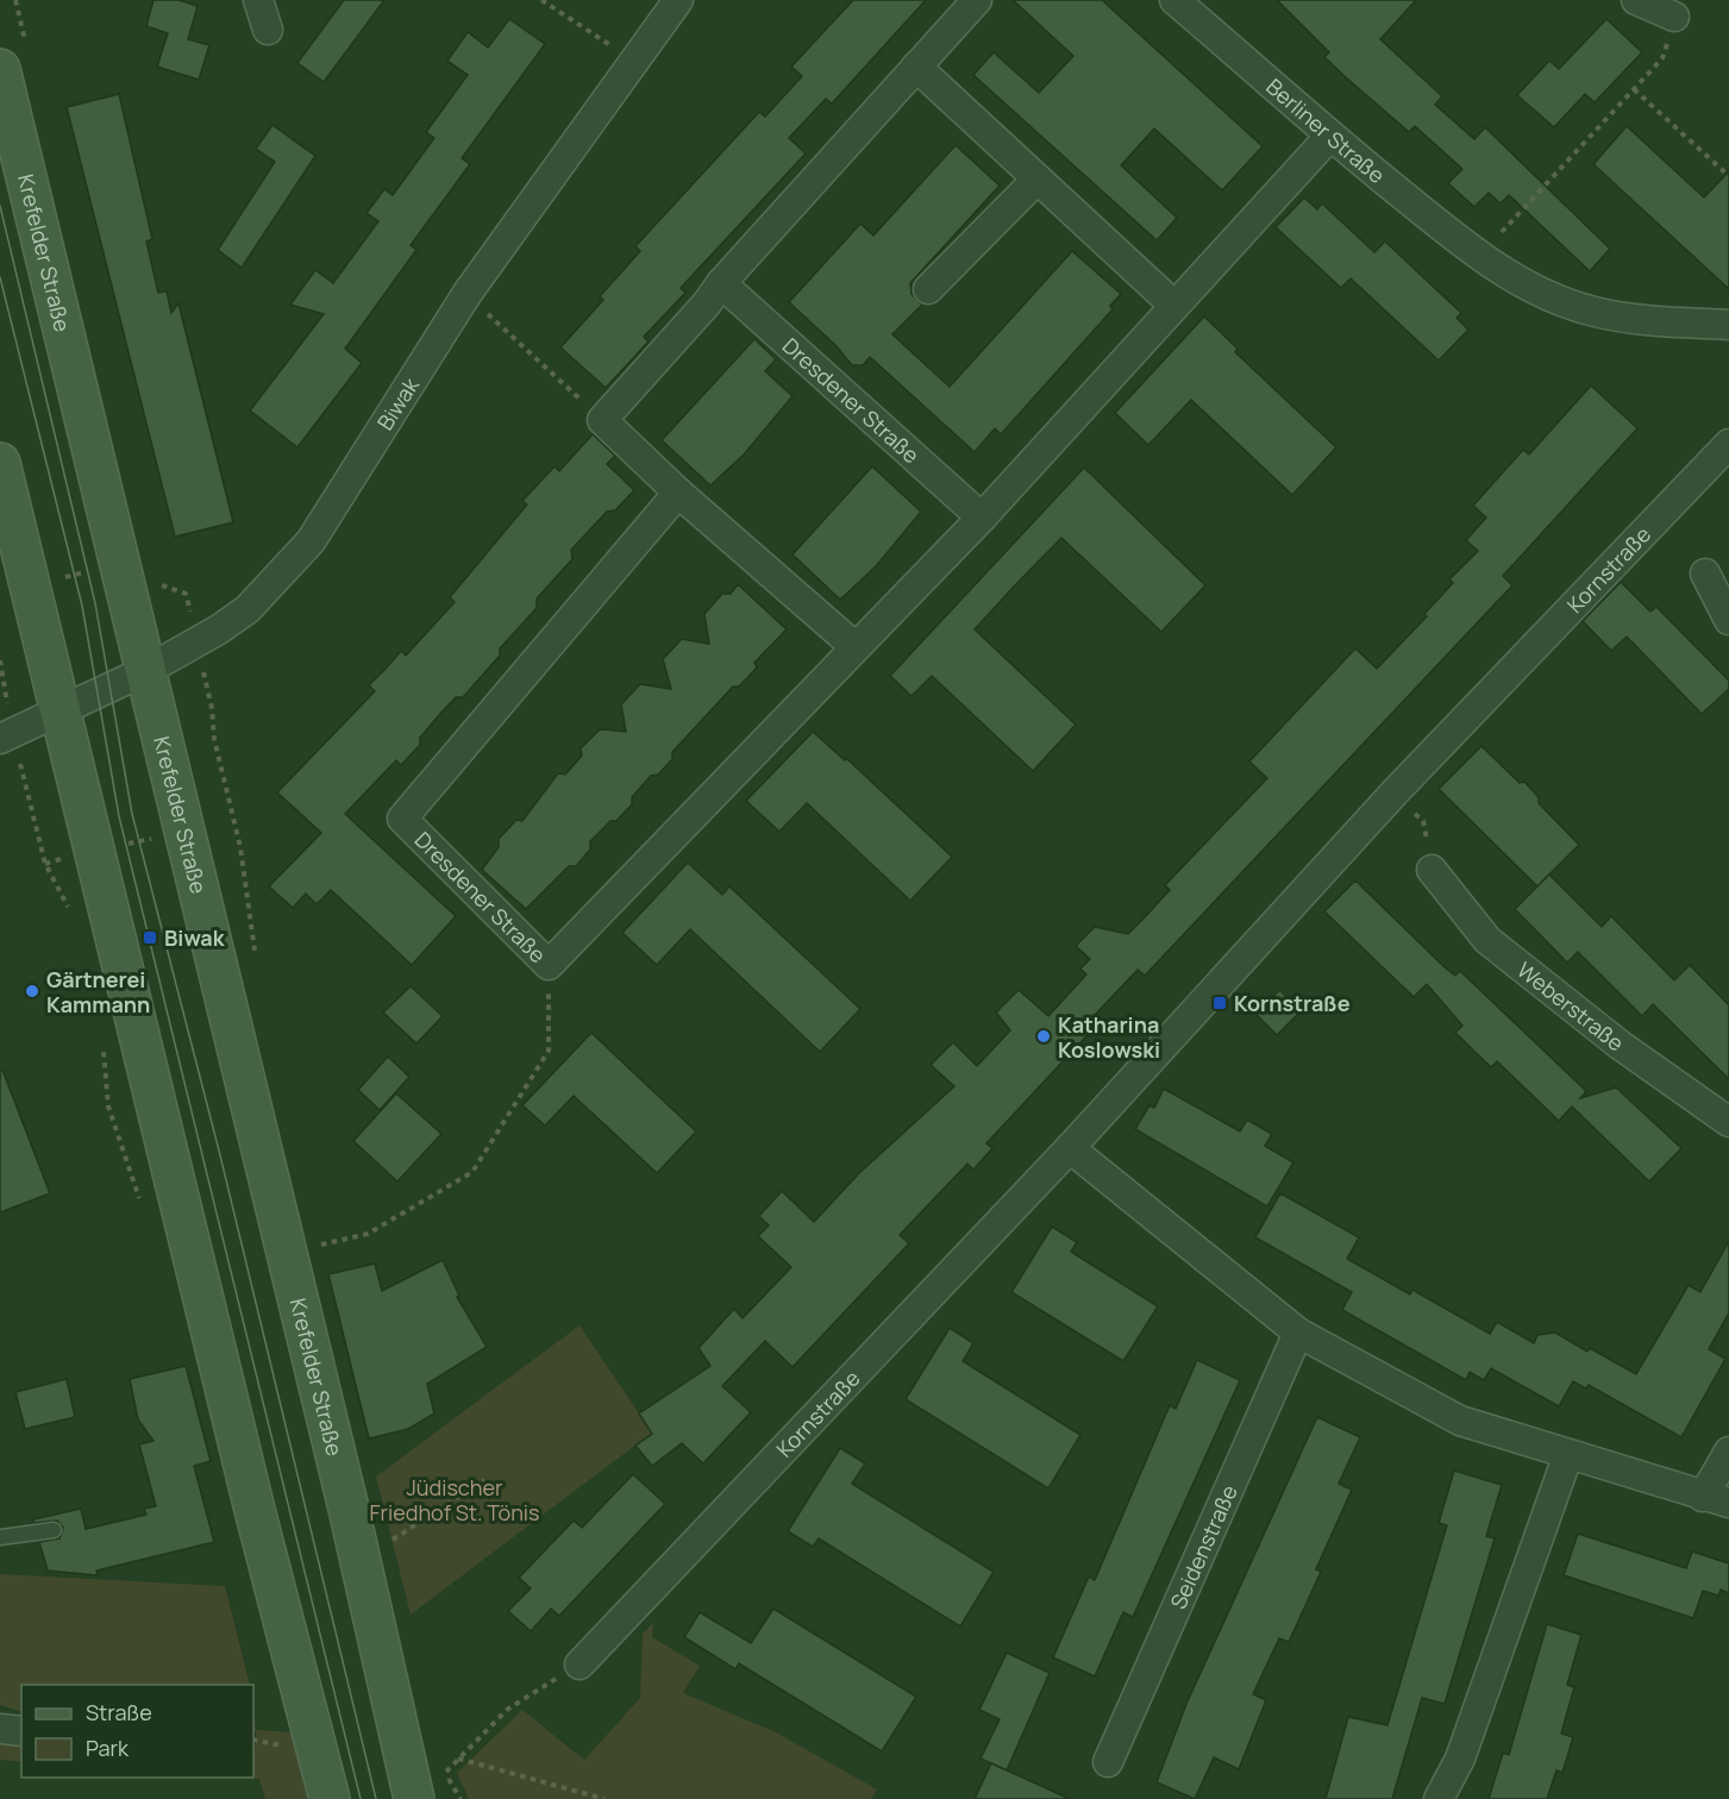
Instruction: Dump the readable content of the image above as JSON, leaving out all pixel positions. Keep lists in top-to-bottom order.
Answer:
{
  "streets": {
    "main road": ["Krefelder Straße"],
    "street": [
      "Berliner Straße",
      "Dresdener Straße",
      "Biwak",
      "Kornstraße",
      "Weberstraße",
      "Seidenstraße"
    ]
  },
  "crossings": [
    ["Berliner Straße", "Dresdener Straße"],
    ["Krefelder Straße", "Biwak"]
  ],
  "parks": ["Jüdischer Friedhof St. Tönis"],
  "places": {
    "transit": ["Biwak", "Kornstraße"],
    "other": ["Gärtnerei Kammann", "Katharina Koslowski"]
  },
  "legend": ["Straße", "Park"]
}
